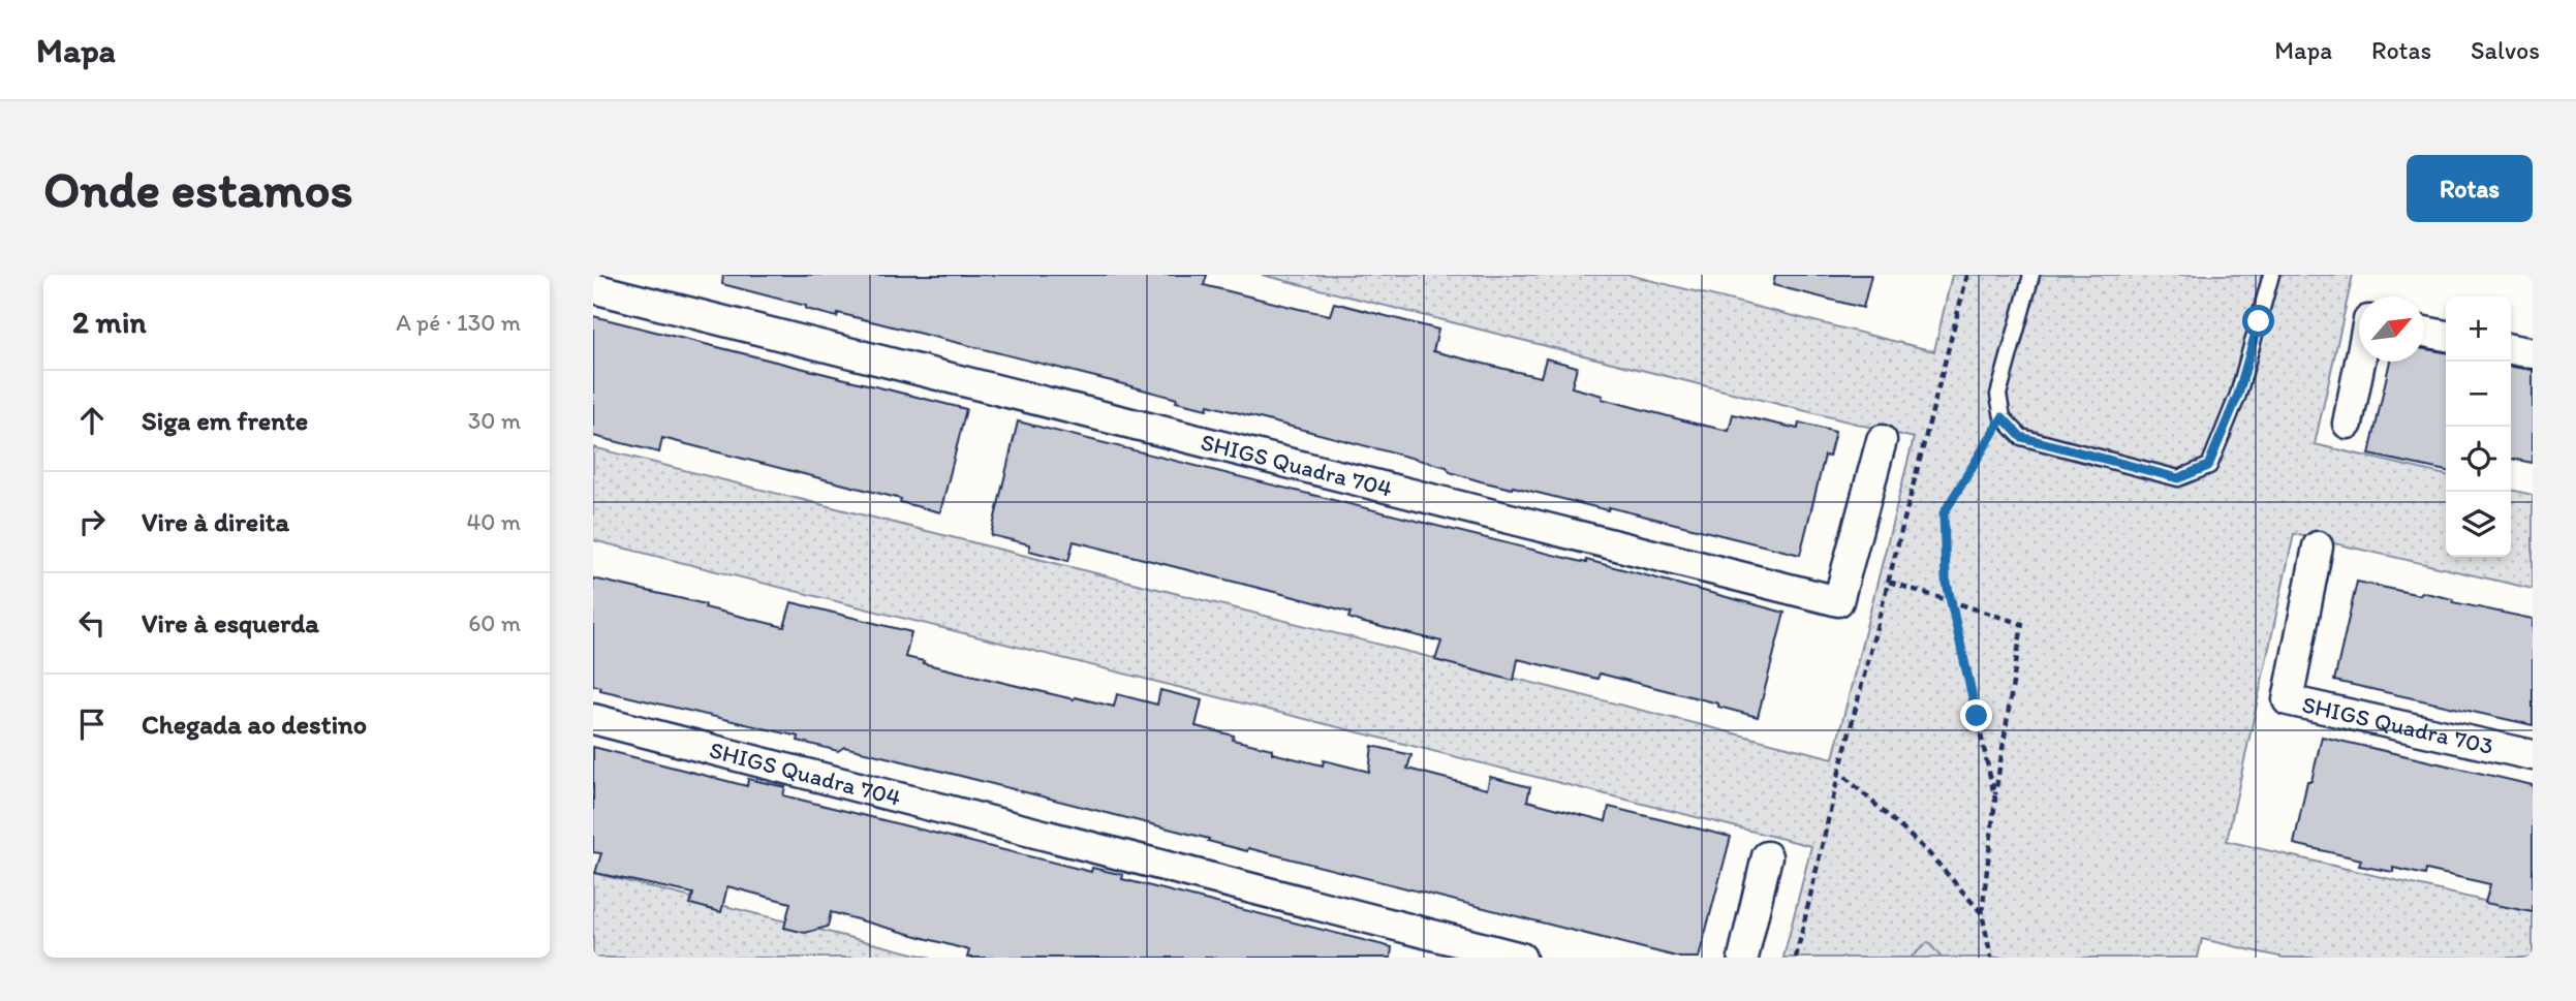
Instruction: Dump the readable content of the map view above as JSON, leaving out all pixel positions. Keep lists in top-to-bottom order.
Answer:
{
  "streets": {
    "street": ["SHIGS Quadra 704", "SHIGS Quadra 703"]
  },
  "north": "top right",
  "page": {
    "header": "Mapa",
    "nav": ["Mapa", "Rotas", "Salvos"],
    "buttons": "Rotas",
    "title": "Onde estamos",
    "heading": ["2 min", "A pé · 130 m"],
    "map_buttons": ["+", "−"],
    "list": [
      ["Siga em frente", "30 m"],
      ["Vire à direita", "40 m"],
      ["Vire à esquerda", "60 m"],
      "Chegada ao destino"
    ]
  }
}
